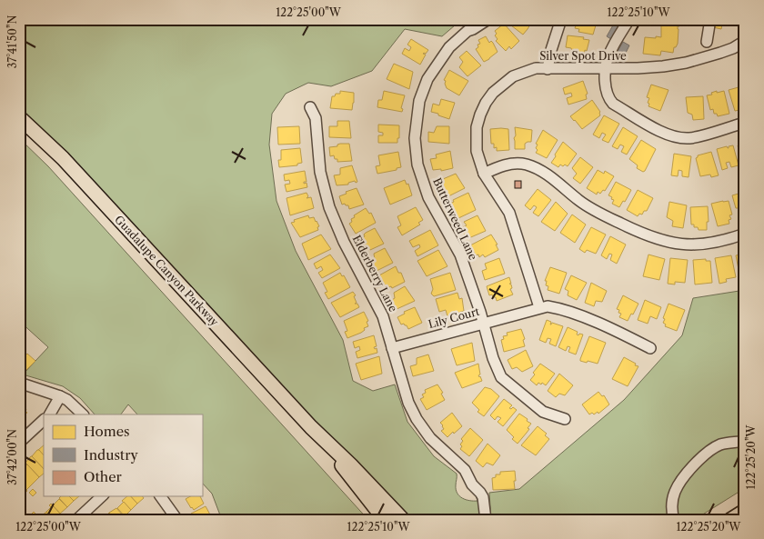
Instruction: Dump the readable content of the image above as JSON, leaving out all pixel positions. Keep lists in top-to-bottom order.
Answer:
{
  "streets": {
    "main road": ["Guadalupe Canyon Parkway"],
    "street": [
      "Silver Spot Drive",
      "Butterweed Lane",
      "Elderberry Lane",
      "Lily Court"
    ]
  },
  "crossings": [
    ["Silver Spot Drive", "Lily Court"],
    ["Butterweed Lane", "Lily Court"],
    ["Elderberry Lane", "Lily Court"]
  ],
  "legend": ["Homes", "Industry", "Other"],
  "coordinates": [
    "122°25'00\"W",
    "122°25'10\"W",
    "37°41'50\"N",
    "122°25'20\"W",
    "37°42'00\"N"
  ]
}
